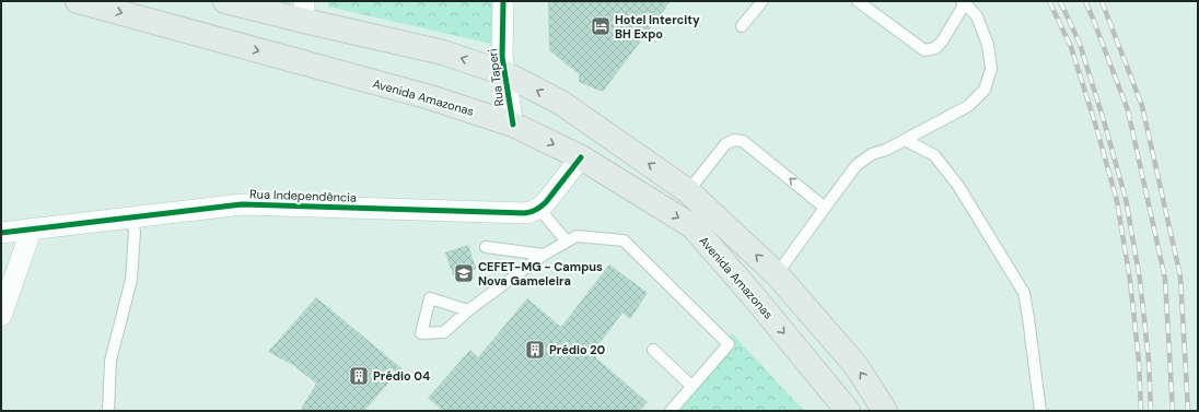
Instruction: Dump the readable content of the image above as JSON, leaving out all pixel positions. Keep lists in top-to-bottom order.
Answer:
{
  "streets": {
    "main road": ["Avenida Amazonas"],
    "street": ["Rua Taperi", "Rua Independência"]
  },
  "crossings": [
    ["Rua Taperi", "Avenida Amazonas"]
  ],
  "places": {
    "hotel": ["Hotel Intercity BH Expo"],
    "school or university": ["CEFET-MG - Campus Nova Gameleira"],
    "building": ["Prédio 20", "Prédio 04"]
  }
}
